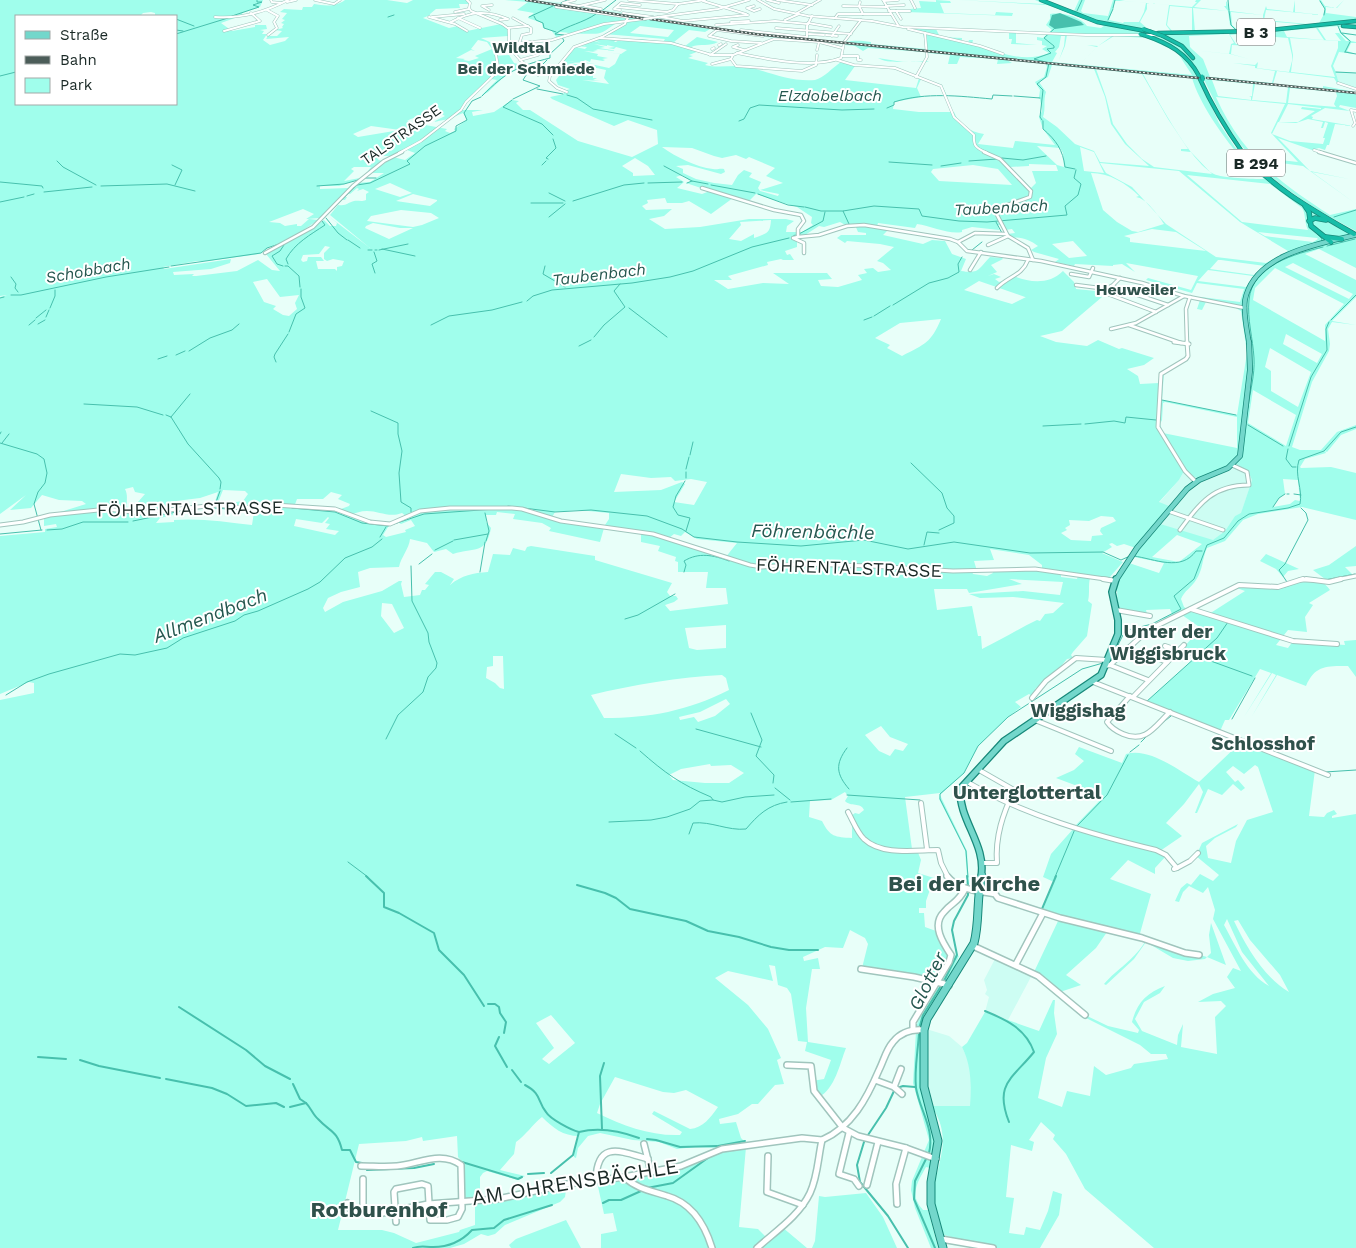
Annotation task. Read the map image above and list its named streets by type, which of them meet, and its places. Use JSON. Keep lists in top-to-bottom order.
{
  "streets": {
    "highway": ["B 3", "B 294"],
    "street": ["TALSTRASSE", "FÖHRENTALSTRASSE", "AM OHRENSBÄCHLE"]
  },
  "districts": [
    "Wildtal",
    "Bei der Schmiede",
    "Heuweiler",
    "Unter der Wiggisbruck",
    "Wiggishag",
    "Schlosshof",
    "Unterglottertal",
    "Bei der Kirche",
    "Rotburenhof"
  ],
  "water": [
    "Elzdobelbach",
    "Taubenbach",
    "Schobbach",
    "Föhrenbächle",
    "Allmendbach",
    "Glotter"
  ],
  "legend": ["Straße", "Bahn", "Park"]
}
